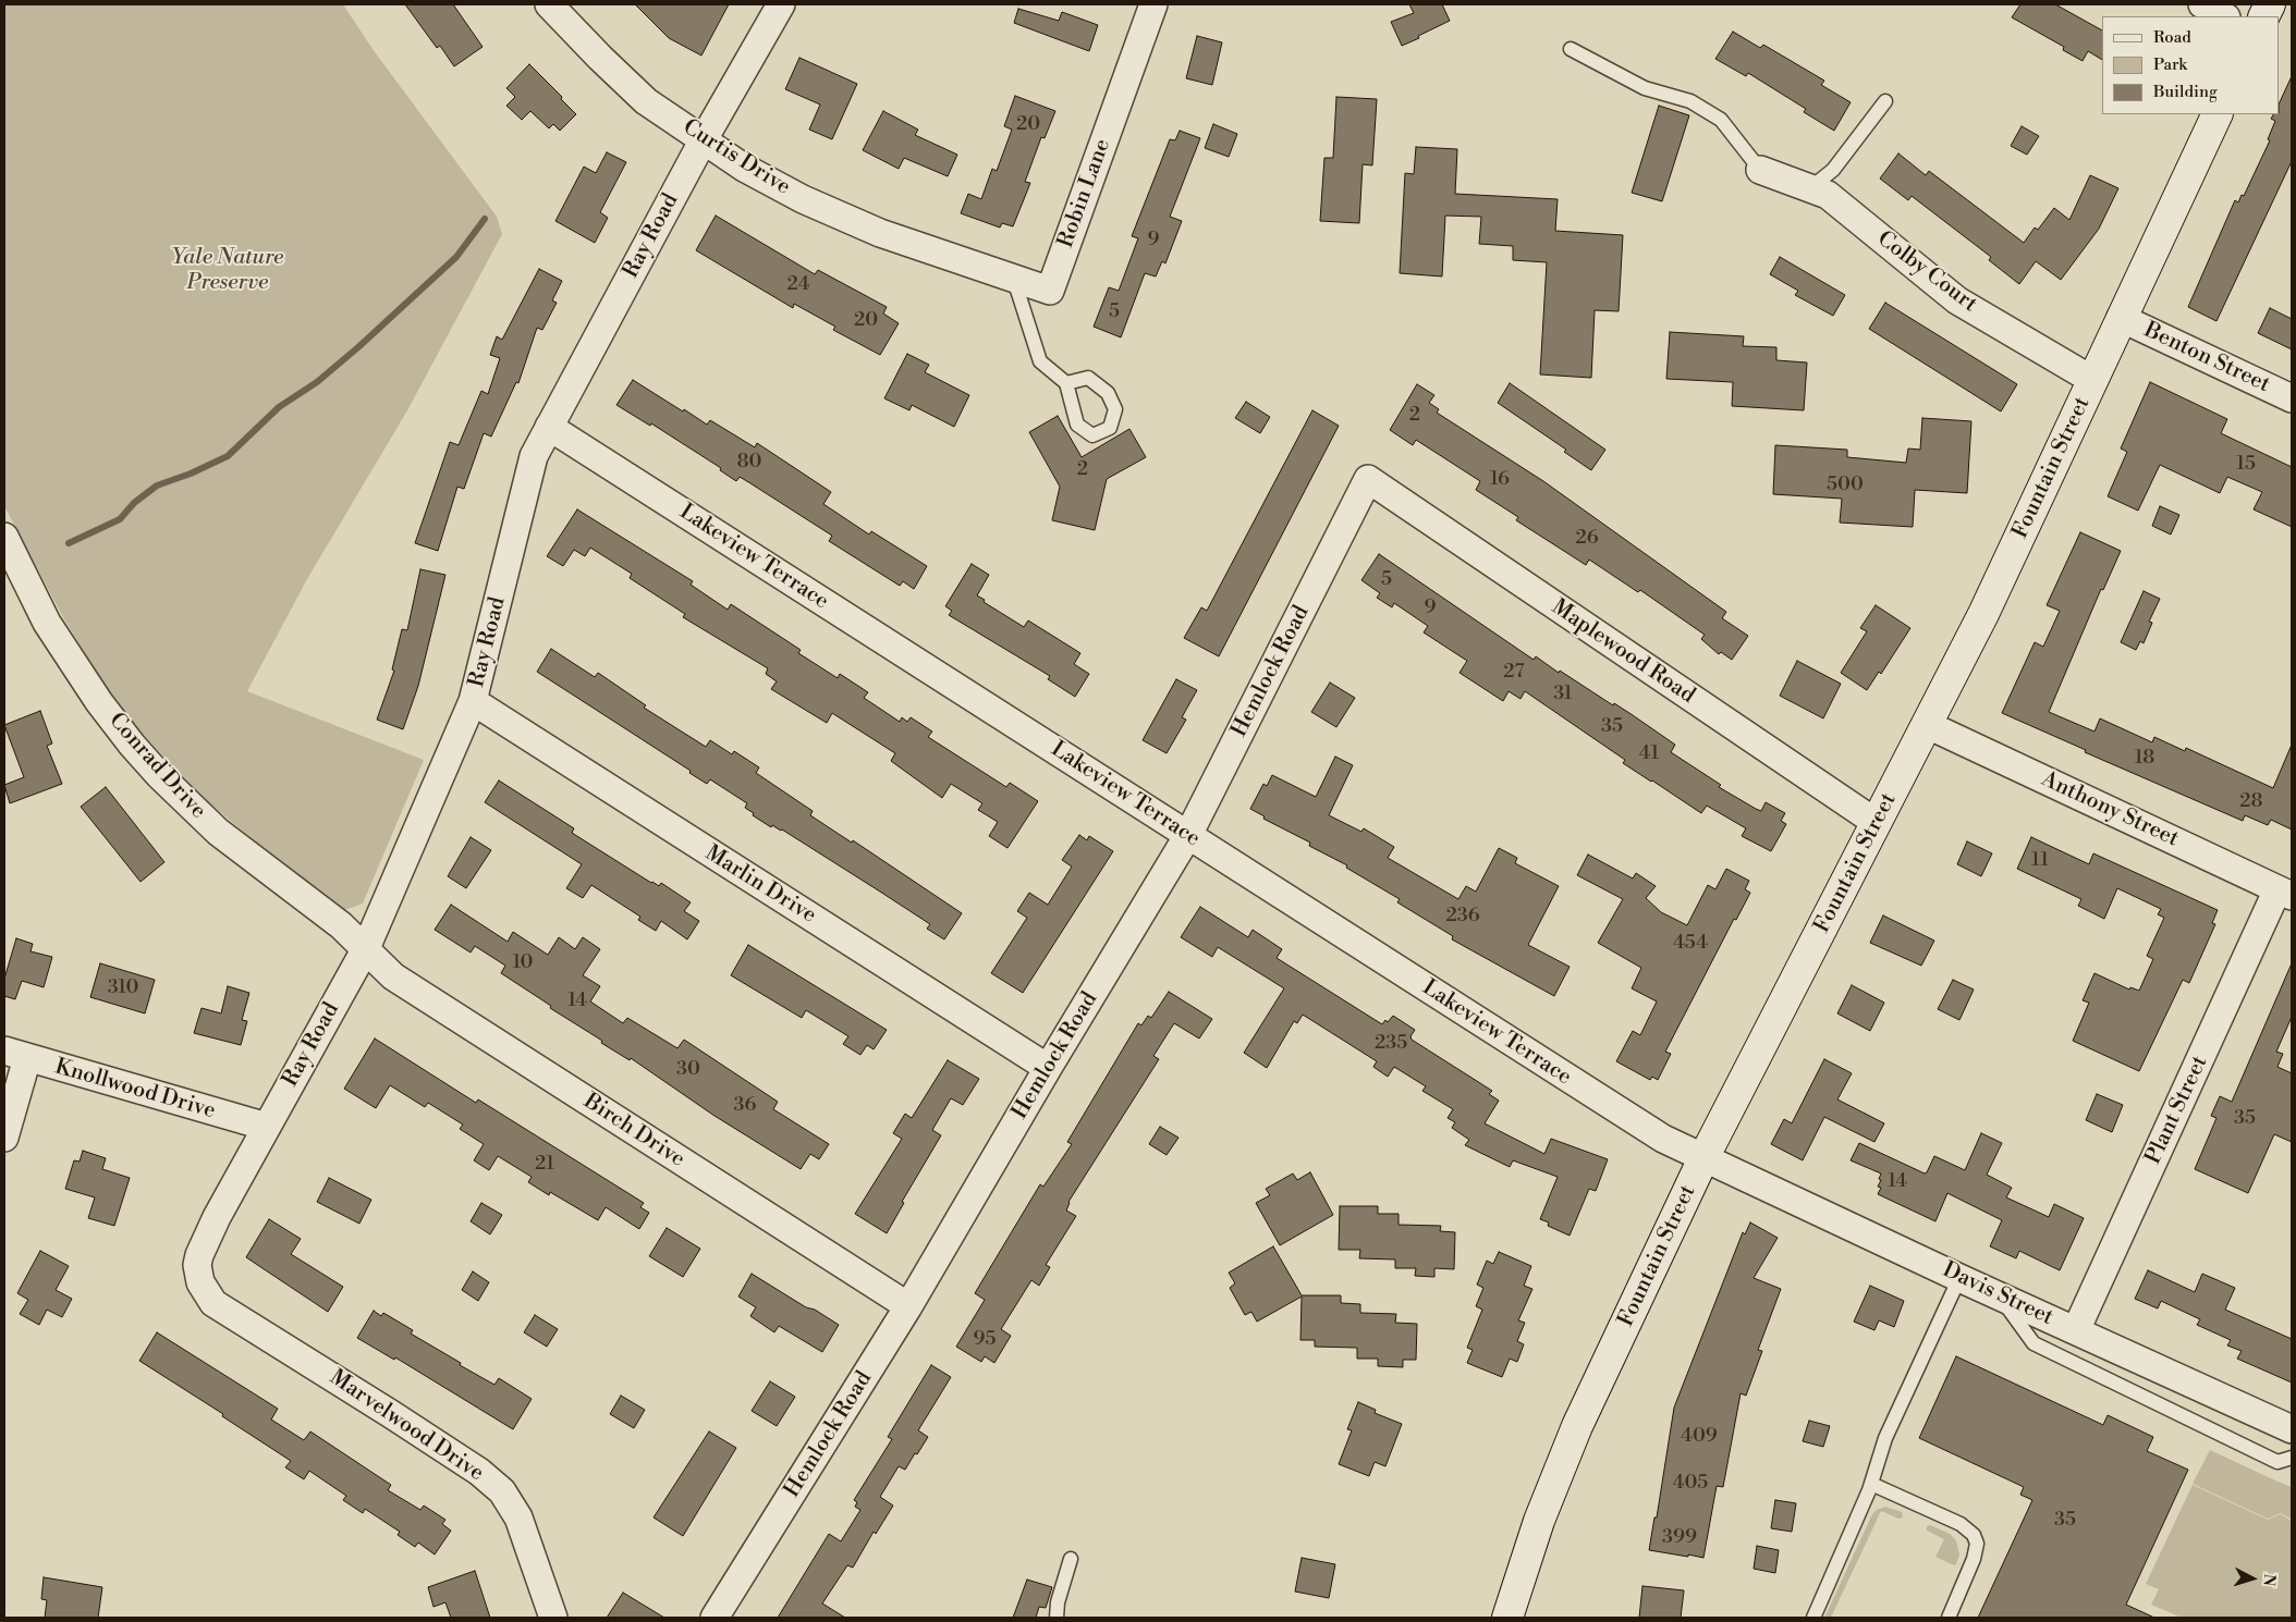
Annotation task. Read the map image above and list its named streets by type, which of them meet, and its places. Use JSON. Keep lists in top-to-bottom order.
{
  "streets": {
    "main road": ["Fountain Street"],
    "street": [
      "Curtis Drive",
      "Robin Lane",
      "Ray Road",
      "Colby Court",
      "Benton Street",
      "Lakeview Terrace",
      "Maplewood Road",
      "Hemlock Road",
      "Conrad Drive",
      "Anthony Street",
      "Marlin Drive",
      "Knollwood Drive",
      "Plant Street",
      "Birch Drive",
      "Davis Street",
      "Marvelwood Drive"
    ]
  },
  "crossings": [
    ["Curtis Drive", "Robin Lane"],
    ["Curtis Drive", "Ray Road"],
    ["Ray Road", "Lakeview Terrace"],
    ["Ray Road", "Conrad Drive"],
    ["Ray Road", "Marlin Drive"],
    ["Ray Road", "Knollwood Drive"],
    ["Ray Road", "Birch Drive"],
    ["Ray Road", "Marvelwood Drive"],
    ["Colby Court", "Fountain Street"],
    ["Benton Street", "Fountain Street"],
    ["Fountain Street", "Lakeview Terrace"],
    ["Fountain Street", "Maplewood Road"],
    ["Fountain Street", "Anthony Street"],
    ["Fountain Street", "Davis Street"],
    ["Lakeview Terrace", "Hemlock Road"],
    ["Lakeview Terrace", "Davis Street"],
    ["Maplewood Road", "Hemlock Road"],
    ["Hemlock Road", "Marlin Drive"],
    ["Hemlock Road", "Birch Drive"],
    ["Conrad Drive", "Birch Drive"],
    ["Anthony Street", "Plant Street"],
    ["Plant Street", "Davis Street"]
  ],
  "parks": ["Yale Nature Preserve"],
  "house_numbers": [
    "20",
    "9",
    "24",
    "5",
    "20",
    "2",
    "80",
    "15",
    "2",
    "16",
    "500",
    "26",
    "5",
    "9",
    "27",
    "31",
    "35",
    "41",
    "18",
    "28",
    "11",
    "236",
    "454",
    "10",
    "310",
    "14",
    "235",
    "30",
    "36",
    "35",
    "21",
    "14",
    "95",
    "409",
    "405",
    "35",
    "399"
  ],
  "legend": ["Road", "Park", "Building"],
  "north": "right"
}
